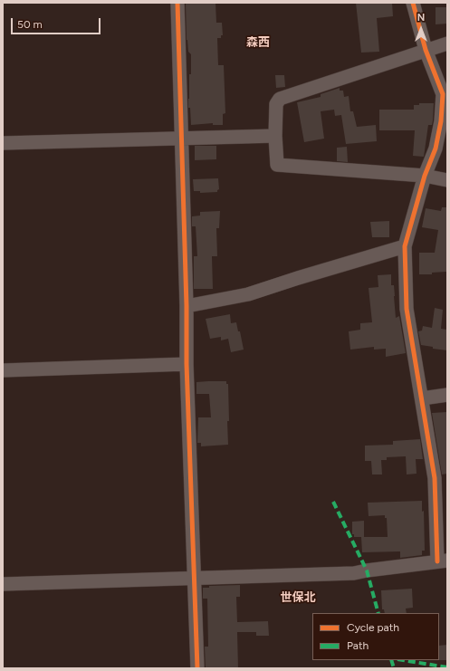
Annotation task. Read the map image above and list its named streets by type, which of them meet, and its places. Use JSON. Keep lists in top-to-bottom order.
{
  "districts": ["森西", "世保北"],
  "legend": ["Cycle path", "Path"],
  "scale_bar": "50 m",
  "north": "top"
}
